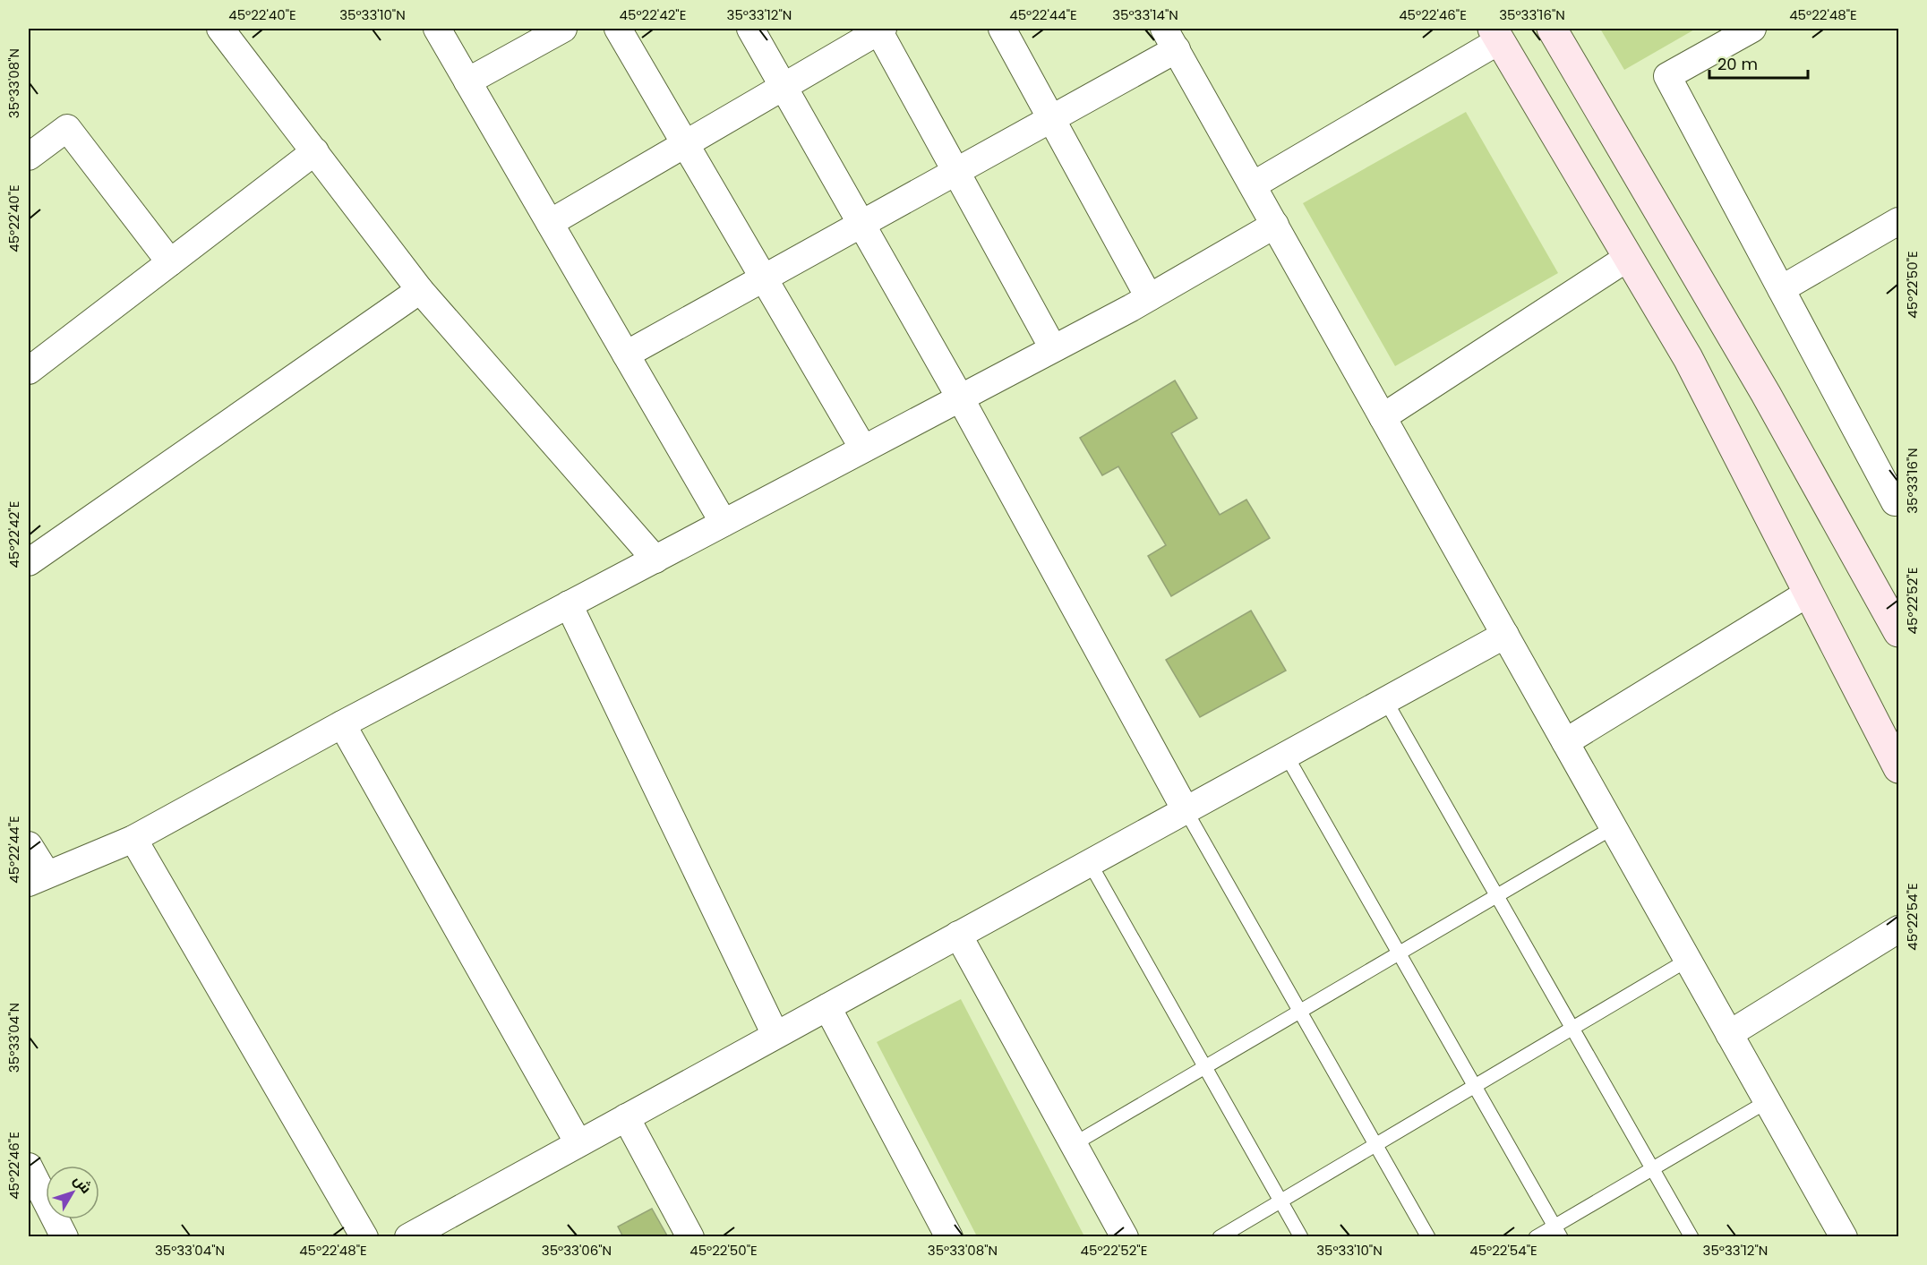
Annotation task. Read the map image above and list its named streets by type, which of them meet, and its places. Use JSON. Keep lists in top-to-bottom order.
{
  "scale_bar": "20 m",
  "north": "top right",
  "coordinates": [
    "45°22'40\"E",
    "35°33'10\"N",
    "45°22'42\"E",
    "35°33'12\"N",
    "45°22'44\"E",
    "35°33'14\"N",
    "45°22'46\"E",
    "35°33'16\"N",
    "45°22'48\"E",
    "35°33'08\"N",
    "45°22'50\"E",
    "45°22'52\"E",
    "45°22'54\"E",
    "35°33'04\"N",
    "35°33'06\"N"
  ]
}
